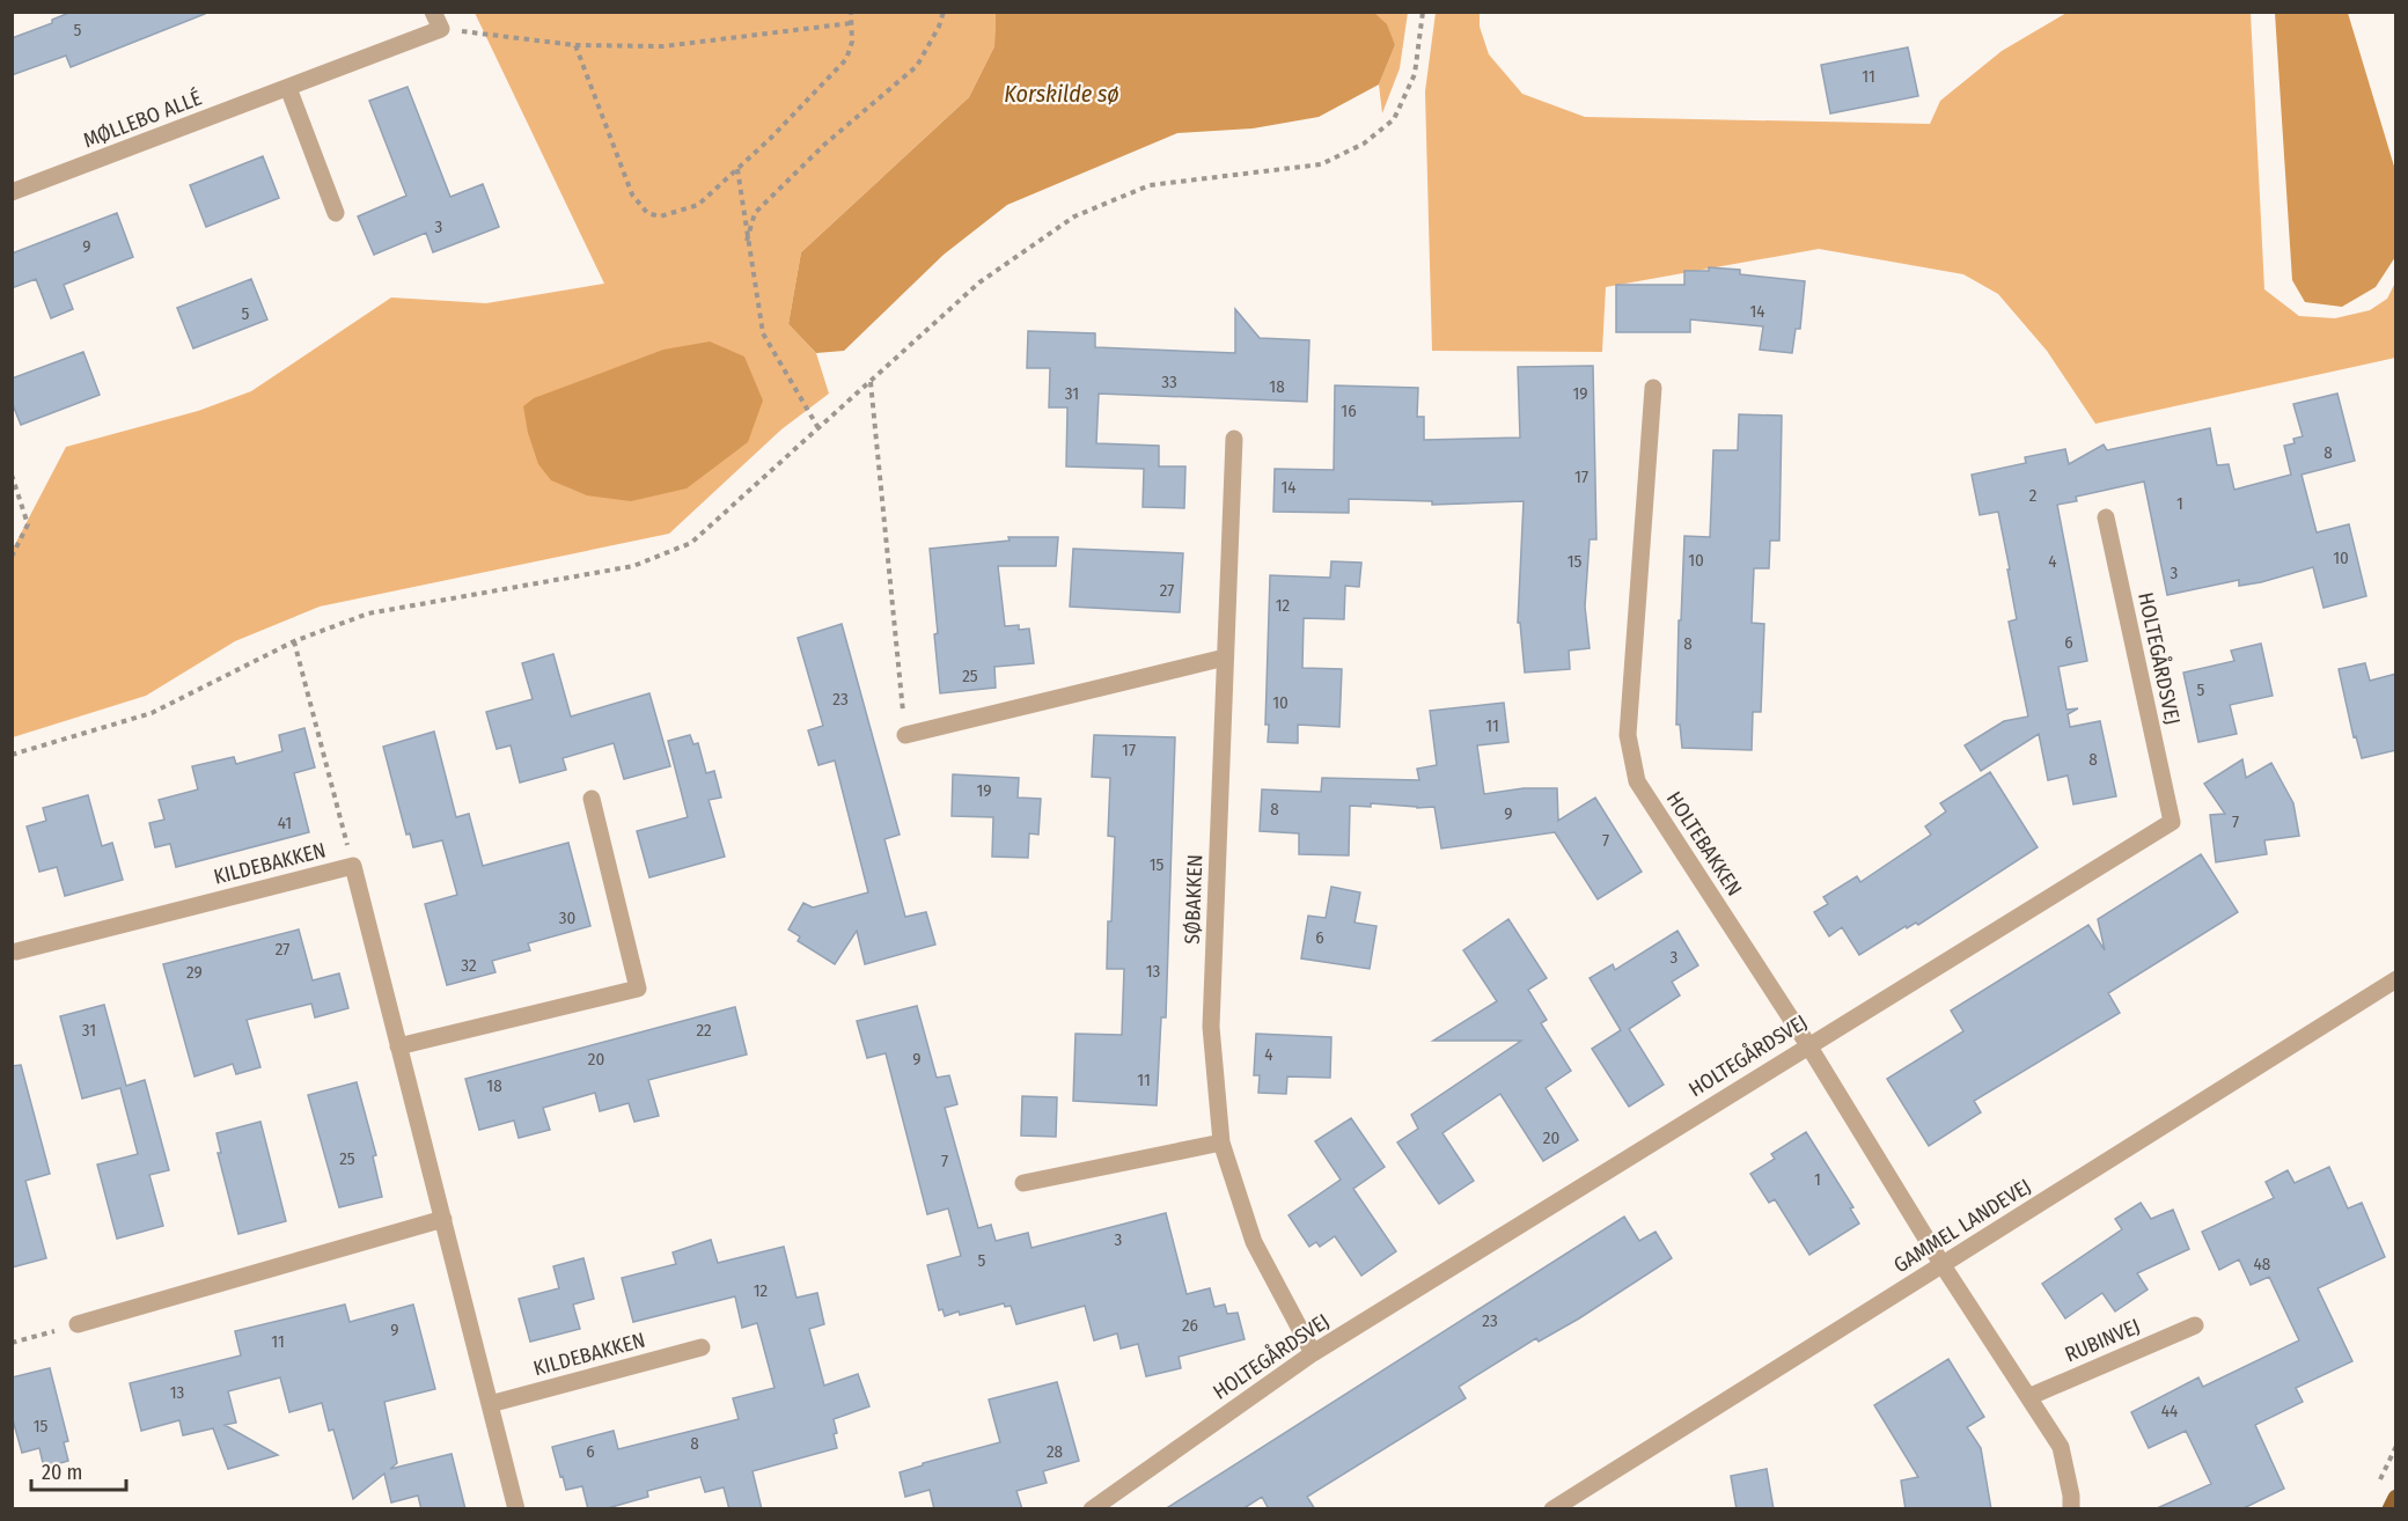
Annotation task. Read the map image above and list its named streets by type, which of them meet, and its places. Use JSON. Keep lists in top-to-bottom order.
{
  "streets": {
    "street": [
      "MØLLEBO ALLÉ",
      "HOLTEGÅRDSVEJ",
      "HOLTEBAKKEN",
      "KILDEBAKKEN",
      "SØBAKKEN",
      "GAMMEL LANDEVEJ",
      "RUBINVEJ"
    ]
  },
  "crossings": [
    ["HOLTEGÅRDSVEJ", "HOLTEBAKKEN"],
    ["HOLTEGÅRDSVEJ", "SØBAKKEN"],
    ["HOLTEBAKKEN", "GAMMEL LANDEVEJ"]
  ],
  "water": ["Korskilde sø"],
  "house_numbers": [
    "5",
    "11",
    "3",
    "9",
    "14",
    "5",
    "33",
    "18",
    "31",
    "19",
    "16",
    "8",
    "17",
    "14",
    "2",
    "1",
    "10",
    "10",
    "15",
    "4",
    "3",
    "27",
    "12",
    "6",
    "8",
    "25",
    "5",
    "23",
    "10",
    "11",
    "17",
    "8",
    "19",
    "8",
    "9",
    "7",
    "41",
    "7",
    "15",
    "30",
    "6",
    "27",
    "3",
    "32",
    "13",
    "29",
    "31",
    "22",
    "4",
    "20",
    "9",
    "11",
    "18",
    "20",
    "25",
    "7",
    "1",
    "3",
    "5",
    "48",
    "12",
    "23",
    "26",
    "9",
    "11",
    "13",
    "44",
    "15",
    "8",
    "6",
    "28"
  ],
  "scale_bar": "20 m"
}
